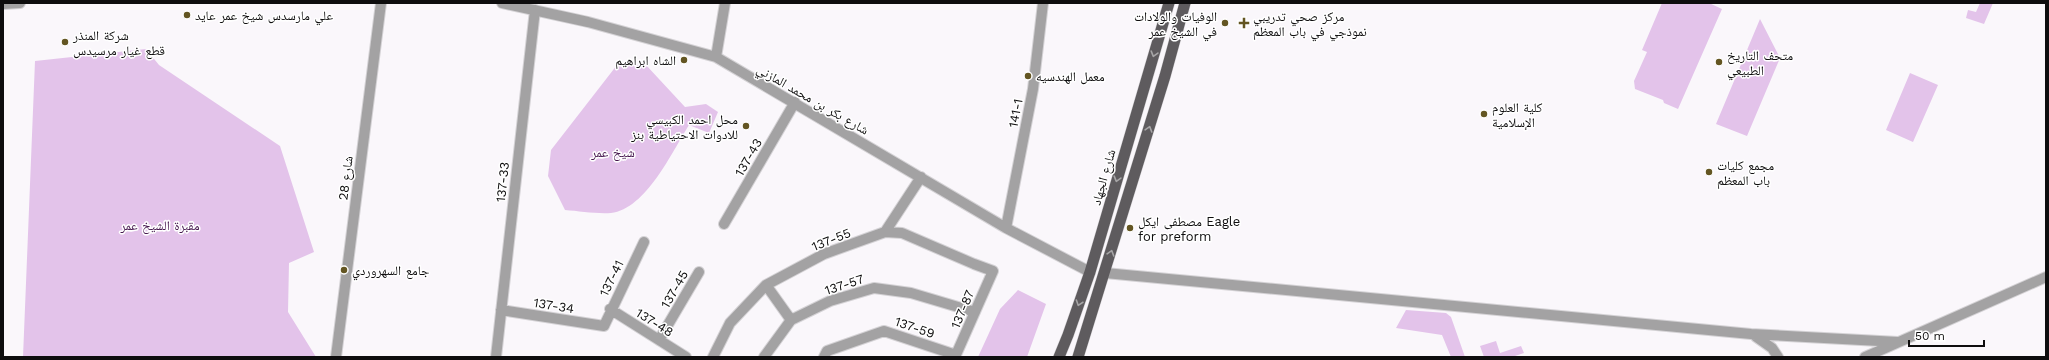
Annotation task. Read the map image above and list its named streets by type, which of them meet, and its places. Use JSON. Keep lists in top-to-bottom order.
{
  "streets": {
    "main road": ["شارع الجهاد"],
    "street": [
      "شارع بكر بن محمد المازني",
      "141-1",
      "137-43",
      "شارع 28",
      "137-33",
      "137-55",
      "137-41",
      "137-57",
      "137-45",
      "137-34",
      "137-87",
      "137-48",
      "137-59"
    ]
  },
  "crossings": [
    ["شارع بكر بن محمد المازني", "141-1"],
    ["شارع بكر بن محمد المازني", "137-43"],
    ["شارع بكر بن محمد المازني", "شارع الجهاد"],
    ["شارع بكر بن محمد المازني", "137-33"],
    ["137-33", "137-34"],
    ["137-55", "137-87"],
    ["137-41", "137-34"],
    ["137-41", "137-48"],
    ["137-57", "137-87"],
    ["137-45", "137-48"],
    ["137-87", "137-59"]
  ],
  "parks": ["شيخ عمر", "مقبرة الشيخ عمر"],
  "places": {
    "other": [
      "علي مارسدس شيخ عمر عايد",
      "الوفيات والولادات في الشيخ عمر",
      "شركة المنذر قطع غيار مرسيدس",
      "الشاه ابراهيم",
      "متحف التاريخ الطبيعي",
      "معمل الهندسيه",
      "كلية العلوم الإسلامية",
      "محل احمد الكبيسي للادوات الاحتياطية بنز",
      "مجمع كليات باب المعظم",
      "مصطفى ايكل Eagle for preform",
      "جامع السهروردي"
    ],
    "health": ["مركز صحي تدريبي نموذجي في باب المعظم"]
  },
  "scale_bar": "50 m"
}
